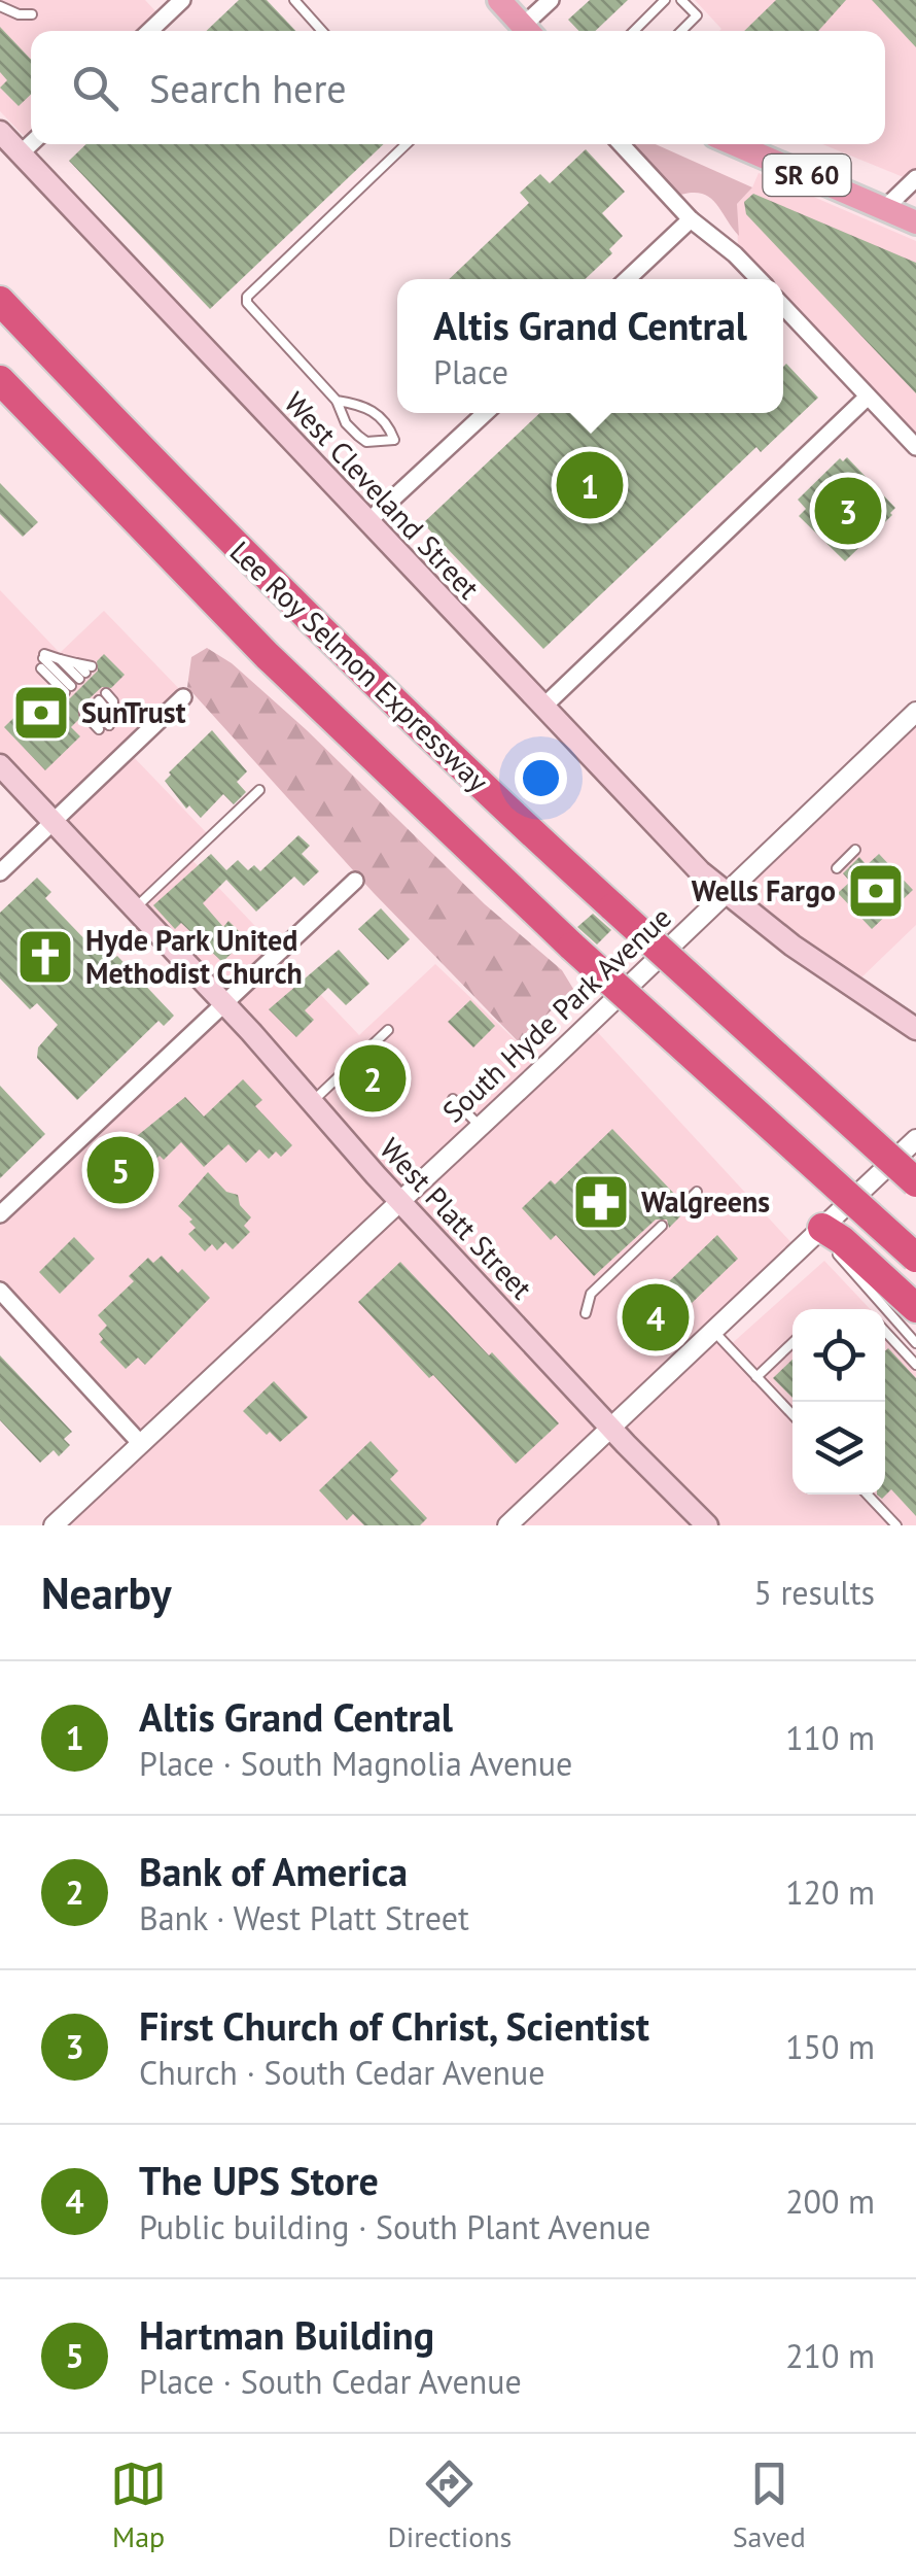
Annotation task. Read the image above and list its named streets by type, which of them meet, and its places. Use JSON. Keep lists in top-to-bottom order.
{
  "streets": {
    "highway": ["Lee Roy Selmon Expressway"],
    "main road": ["SR 60", "West Cleveland Street", "West Platt Street"],
    "street": ["South Hyde Park Avenue"]
  },
  "crossings": [
    ["West Cleveland Street", "South Hyde Park Avenue"],
    ["South Hyde Park Avenue", "West Platt Street"]
  ],
  "places": {
    "bank": ["SunTrust", "Wells Fargo"],
    "church": ["Hyde Park United Methodist Church"],
    "pharmacy": ["Walgreens"]
  },
  "page": {
    "search": "Search here",
    "popup": ["Altis Grand Central", "Place"],
    "pins": [
      "1",
      "3",
      "2",
      "5",
      "4"
    ],
    "heading": ["Nearby", "5 results"],
    "list": [
      {
        "mark": "1",
        "name": "Altis Grand Central",
        "note": "Place · South Magnolia Avenue",
        "value": "110 m"
      },
      {
        "mark": "2",
        "name": "Bank of America",
        "note": "Bank · West Platt Street",
        "value": "120 m"
      },
      {
        "mark": "3",
        "name": "First Church of Christ, Scientist",
        "note": "Church · South Cedar Avenue",
        "value": "150 m"
      },
      {
        "mark": "4",
        "name": "The UPS Store",
        "note": "Public building · South Plant Avenue",
        "value": "200 m"
      },
      {
        "mark": "5",
        "name": "Hartman Building",
        "note": "Place · South Cedar Avenue",
        "value": "210 m"
      }
    ],
    "nav": ["Map", "Directions", "Saved"]
  }
}
